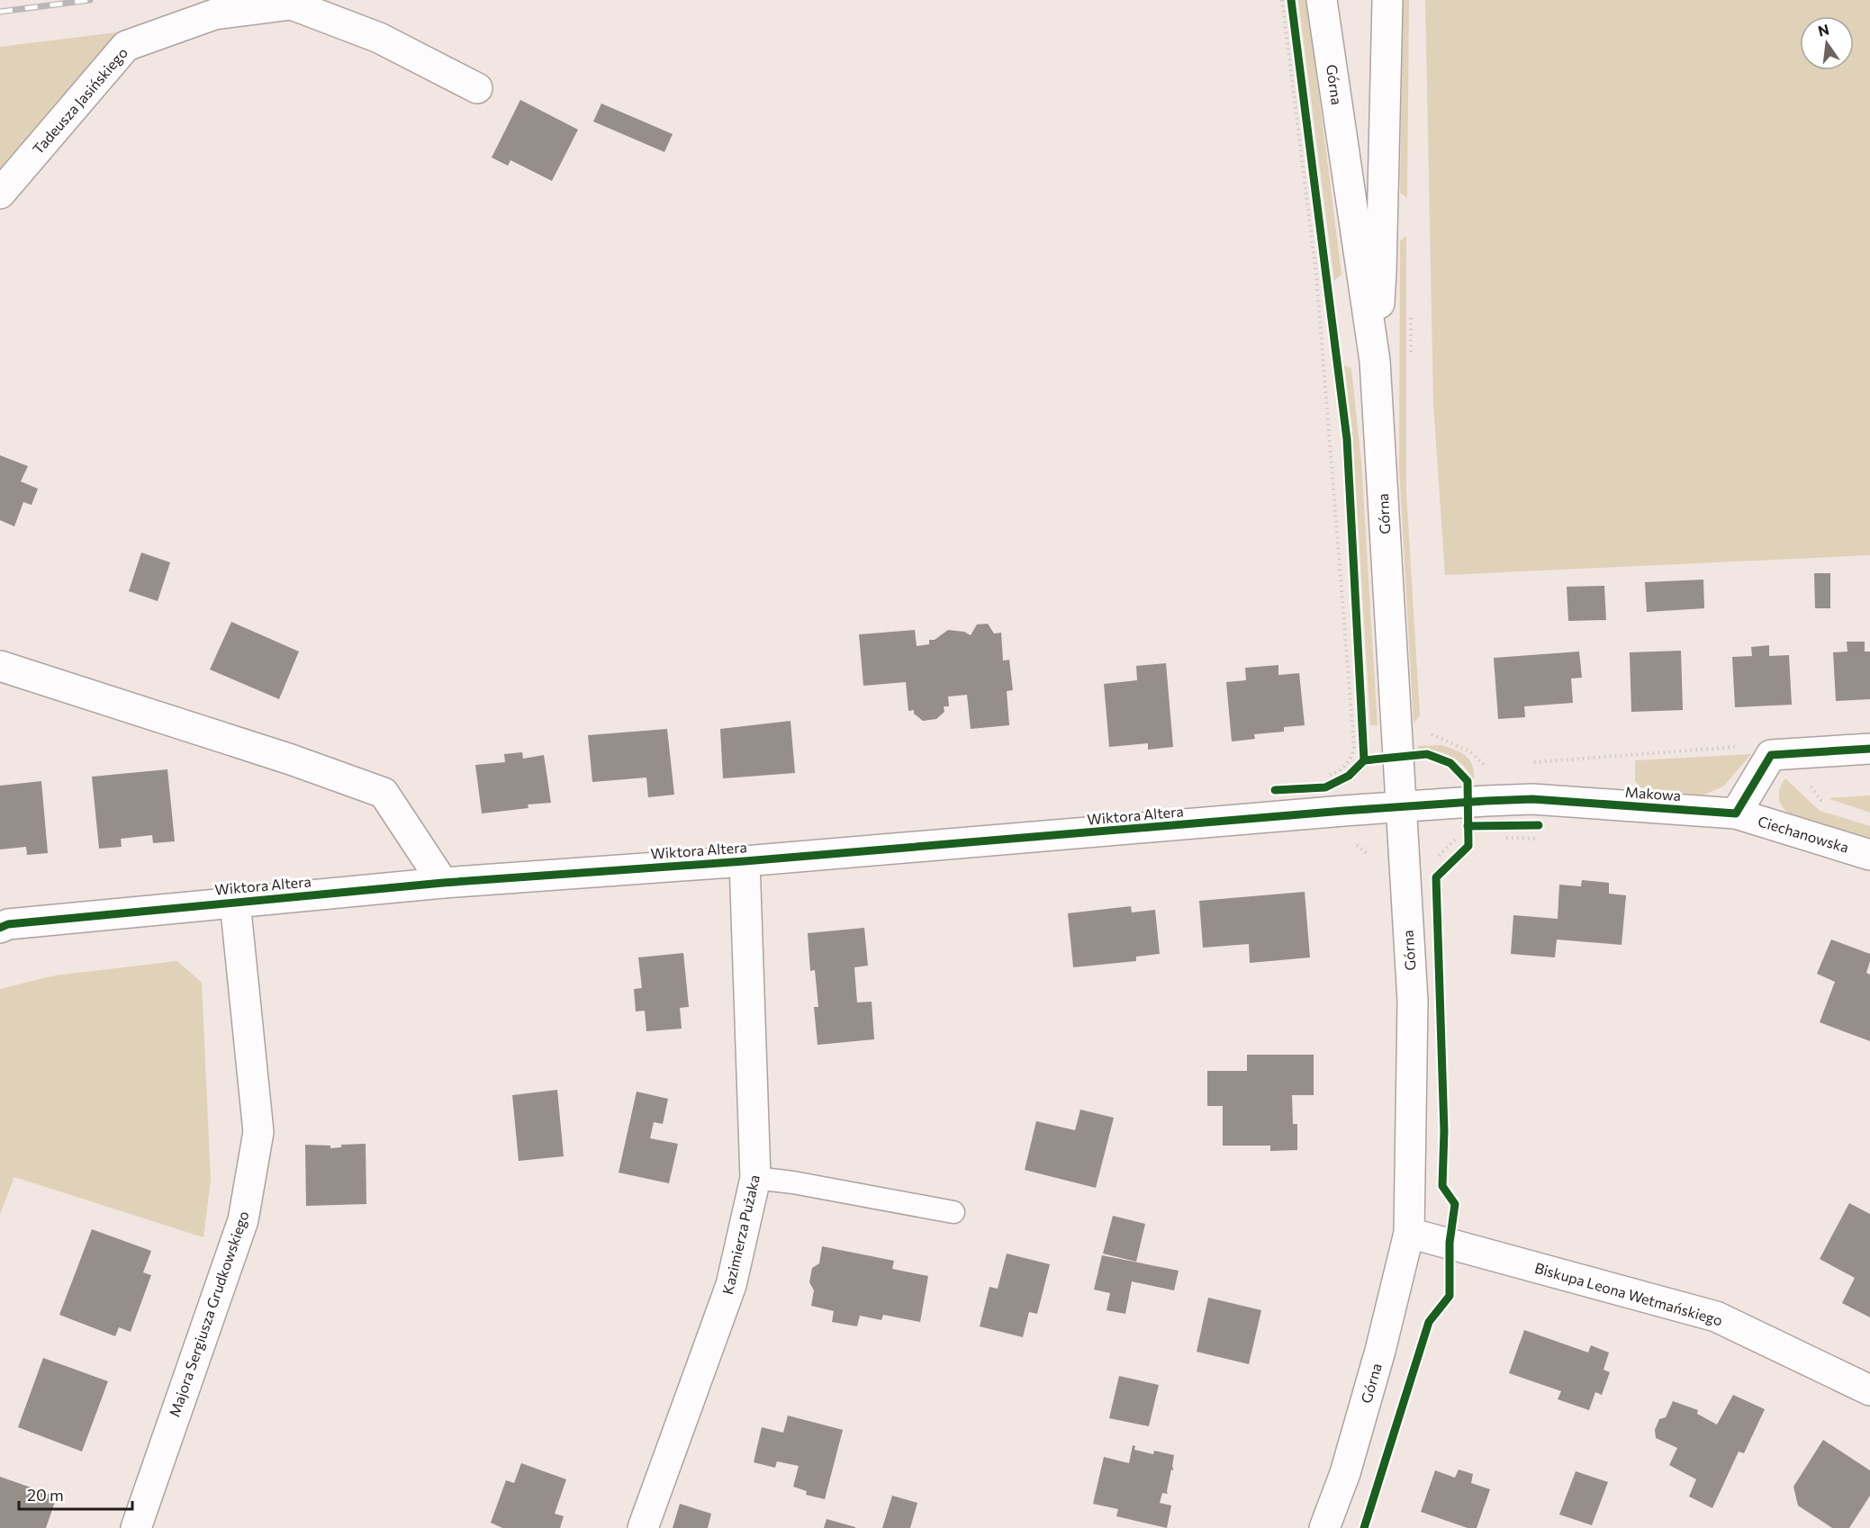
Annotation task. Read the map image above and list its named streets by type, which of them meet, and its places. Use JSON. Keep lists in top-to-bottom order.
{
  "streets": {
    "street": [
      "Górna",
      "Tadeusza Jasińskiego",
      "Makowa",
      "Wiktora Altera",
      "Ciechanowska",
      "Kazimierza Pużaka",
      "Biskupa Leona Wetmańskiego",
      "Majora Sergiusza Grudkowskiego"
    ]
  },
  "crossings": [
    ["Górna", "Makowa"],
    ["Górna", "Wiktora Altera"],
    ["Górna", "Biskupa Leona Wetmańskiego"],
    ["Makowa", "Wiktora Altera"],
    ["Makowa", "Ciechanowska"],
    ["Wiktora Altera", "Kazimierza Pużaka"],
    ["Wiktora Altera", "Majora Sergiusza Grudkowskiego"]
  ],
  "scale_bar": "20 m",
  "north": "top"
}
